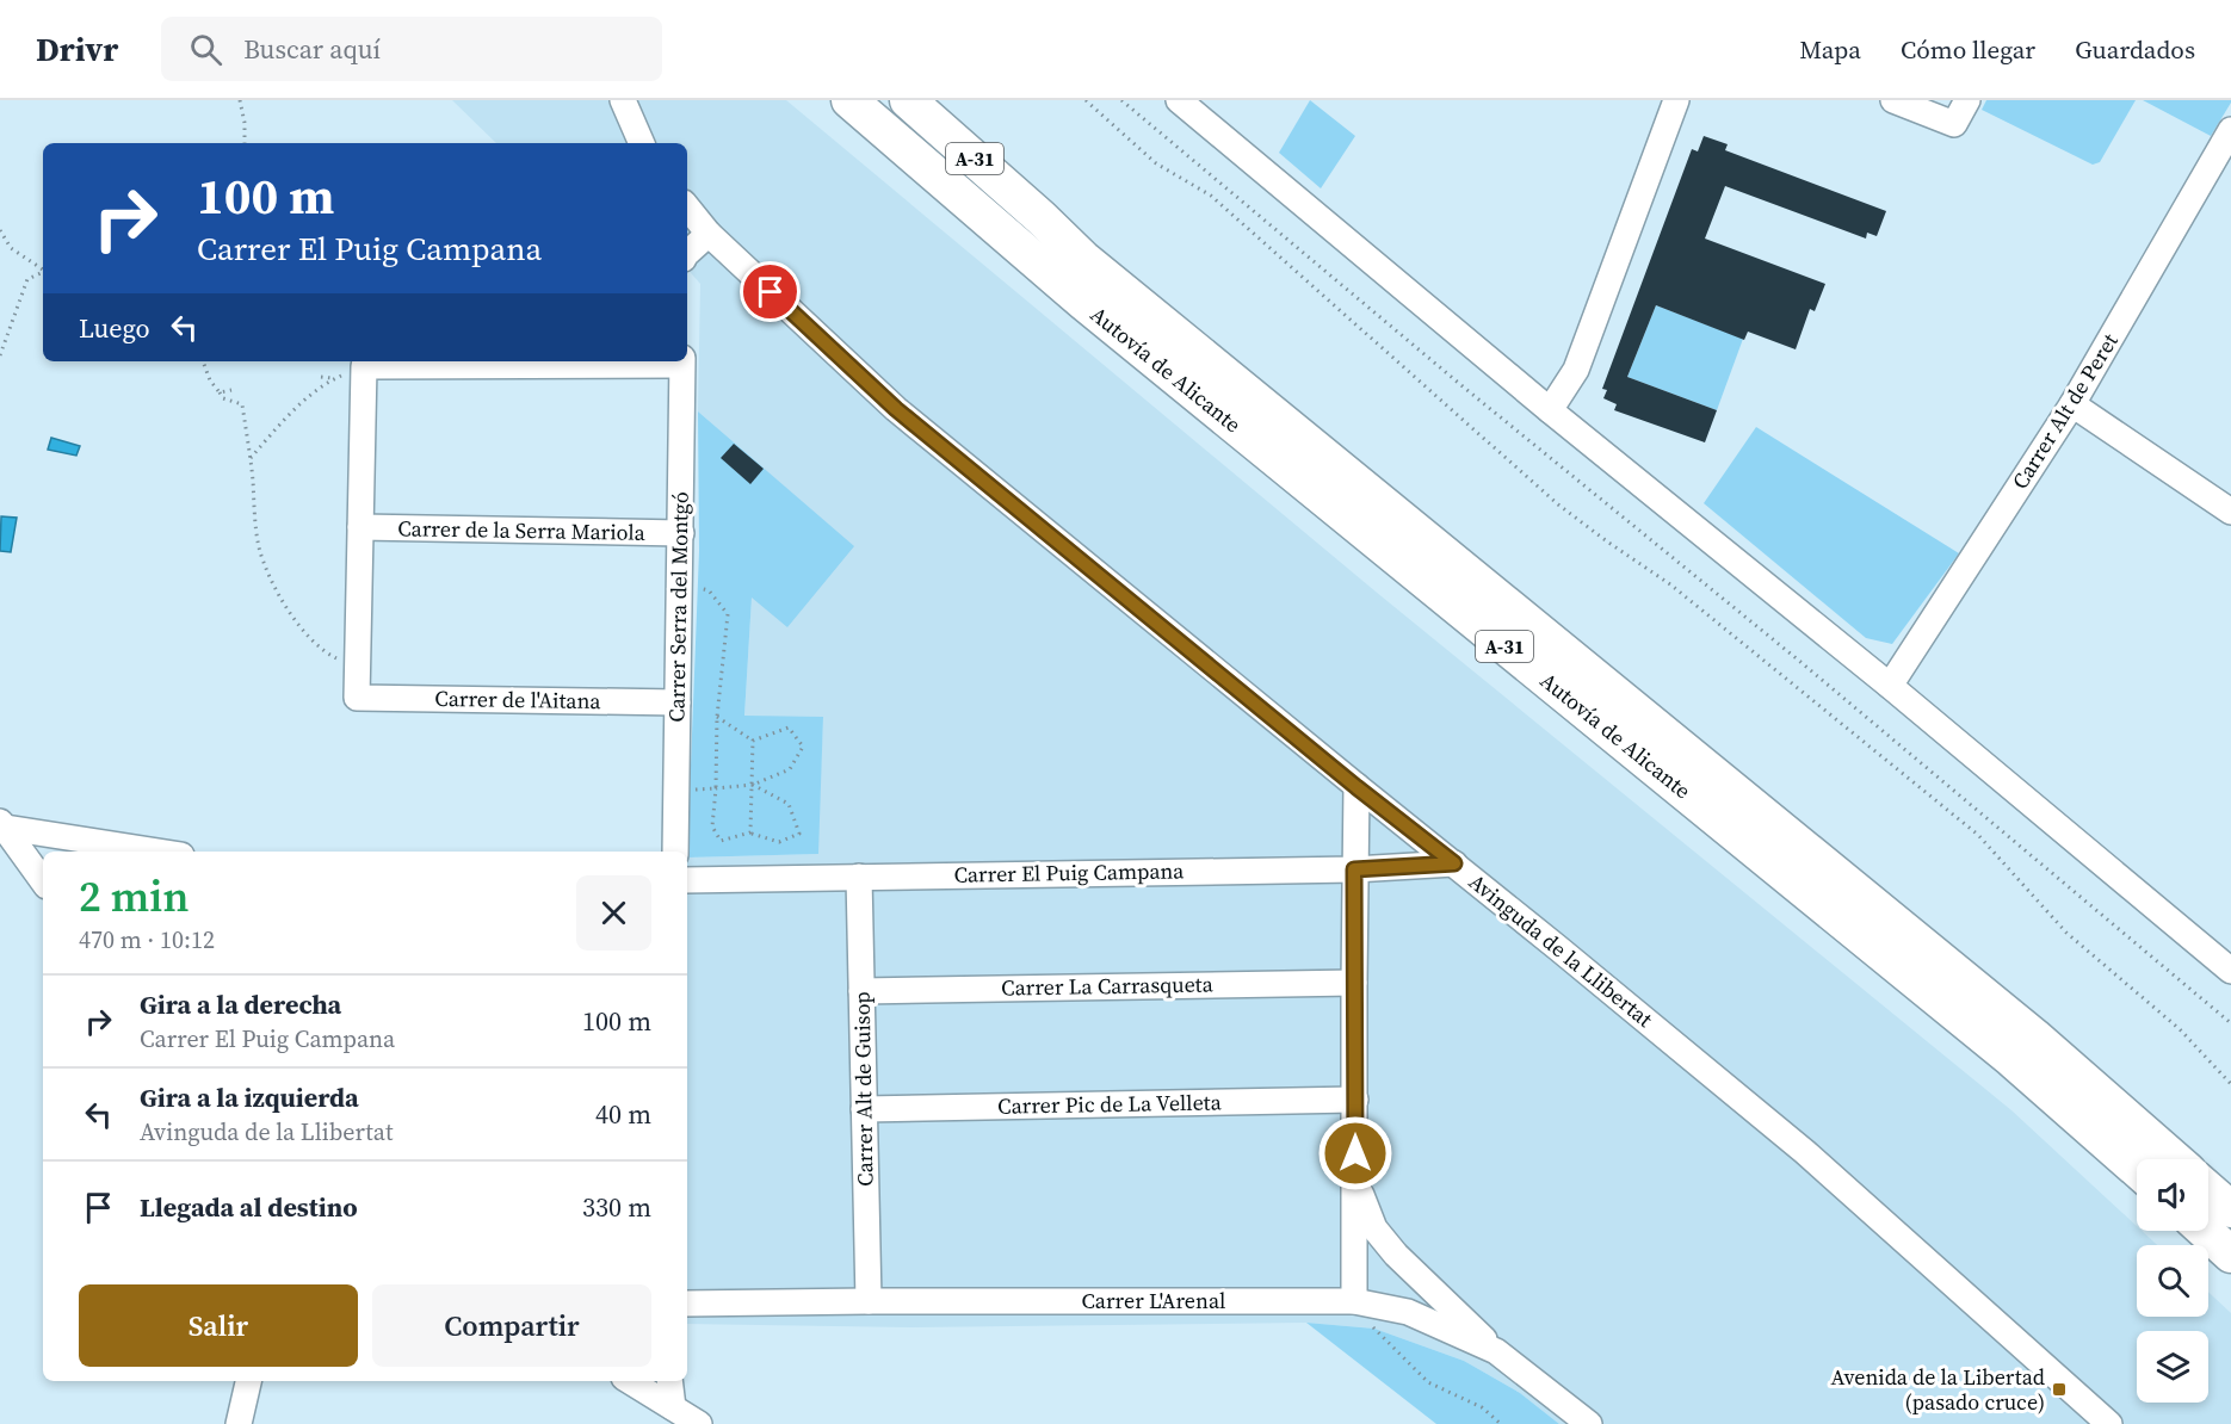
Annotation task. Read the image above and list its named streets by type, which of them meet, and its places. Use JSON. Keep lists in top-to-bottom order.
{
  "streets": {
    "highway": ["A-31", "Autovía de Alicante"],
    "street": [
      "Carrer Alt de Peret",
      "Carrer de la Serra Mariola",
      "Carrer Serra del Montgó",
      "Carrer de l'Aitana",
      "Carrer El Puig Campana",
      "Avinguda de la Llibertat",
      "Carrer La Carrasqueta",
      "Carrer Alt de Guisop",
      "Carrer Pic de La Velleta",
      "Carrer L'Arenal"
    ]
  },
  "crossings": [
    ["Carrer de la Serra Mariola", "Carrer Serra del Montgó"],
    ["Carrer Serra del Montgó", "Carrer de l'Aitana"],
    ["Carrer El Puig Campana", "Avinguda de la Llibertat"],
    ["Carrer El Puig Campana", "Carrer Alt de Guisop"],
    ["Carrer La Carrasqueta", "Carrer Alt de Guisop"],
    ["Carrer Alt de Guisop", "Carrer Pic de La Velleta"],
    ["Carrer Alt de Guisop", "Carrer L'Arenal"]
  ],
  "places": {
    "transit": ["Avenida de la Libertad (pasado cruce)"]
  },
  "page": {
    "header": "Drivr",
    "search": "Buscar aquí",
    "nav": ["Mapa", "Cómo llegar", "Guardados"],
    "turn": ["100 m", "Carrer El Puig Campana"],
    "then": "Luego",
    "heading": ["2 min", "470 m · 10:12"],
    "list": [
      {
        "name": "Gira a la derecha",
        "note": "Carrer El Puig Campana",
        "value": "100 m"
      },
      {
        "name": "Gira a la izquierda",
        "note": "Avinguda de la Llibertat",
        "value": "40 m"
      },
      {
        "name": "Llegada al destino",
        "value": "330 m"
      }
    ],
    "buttons": ["Salir", "Compartir"]
  }
}
